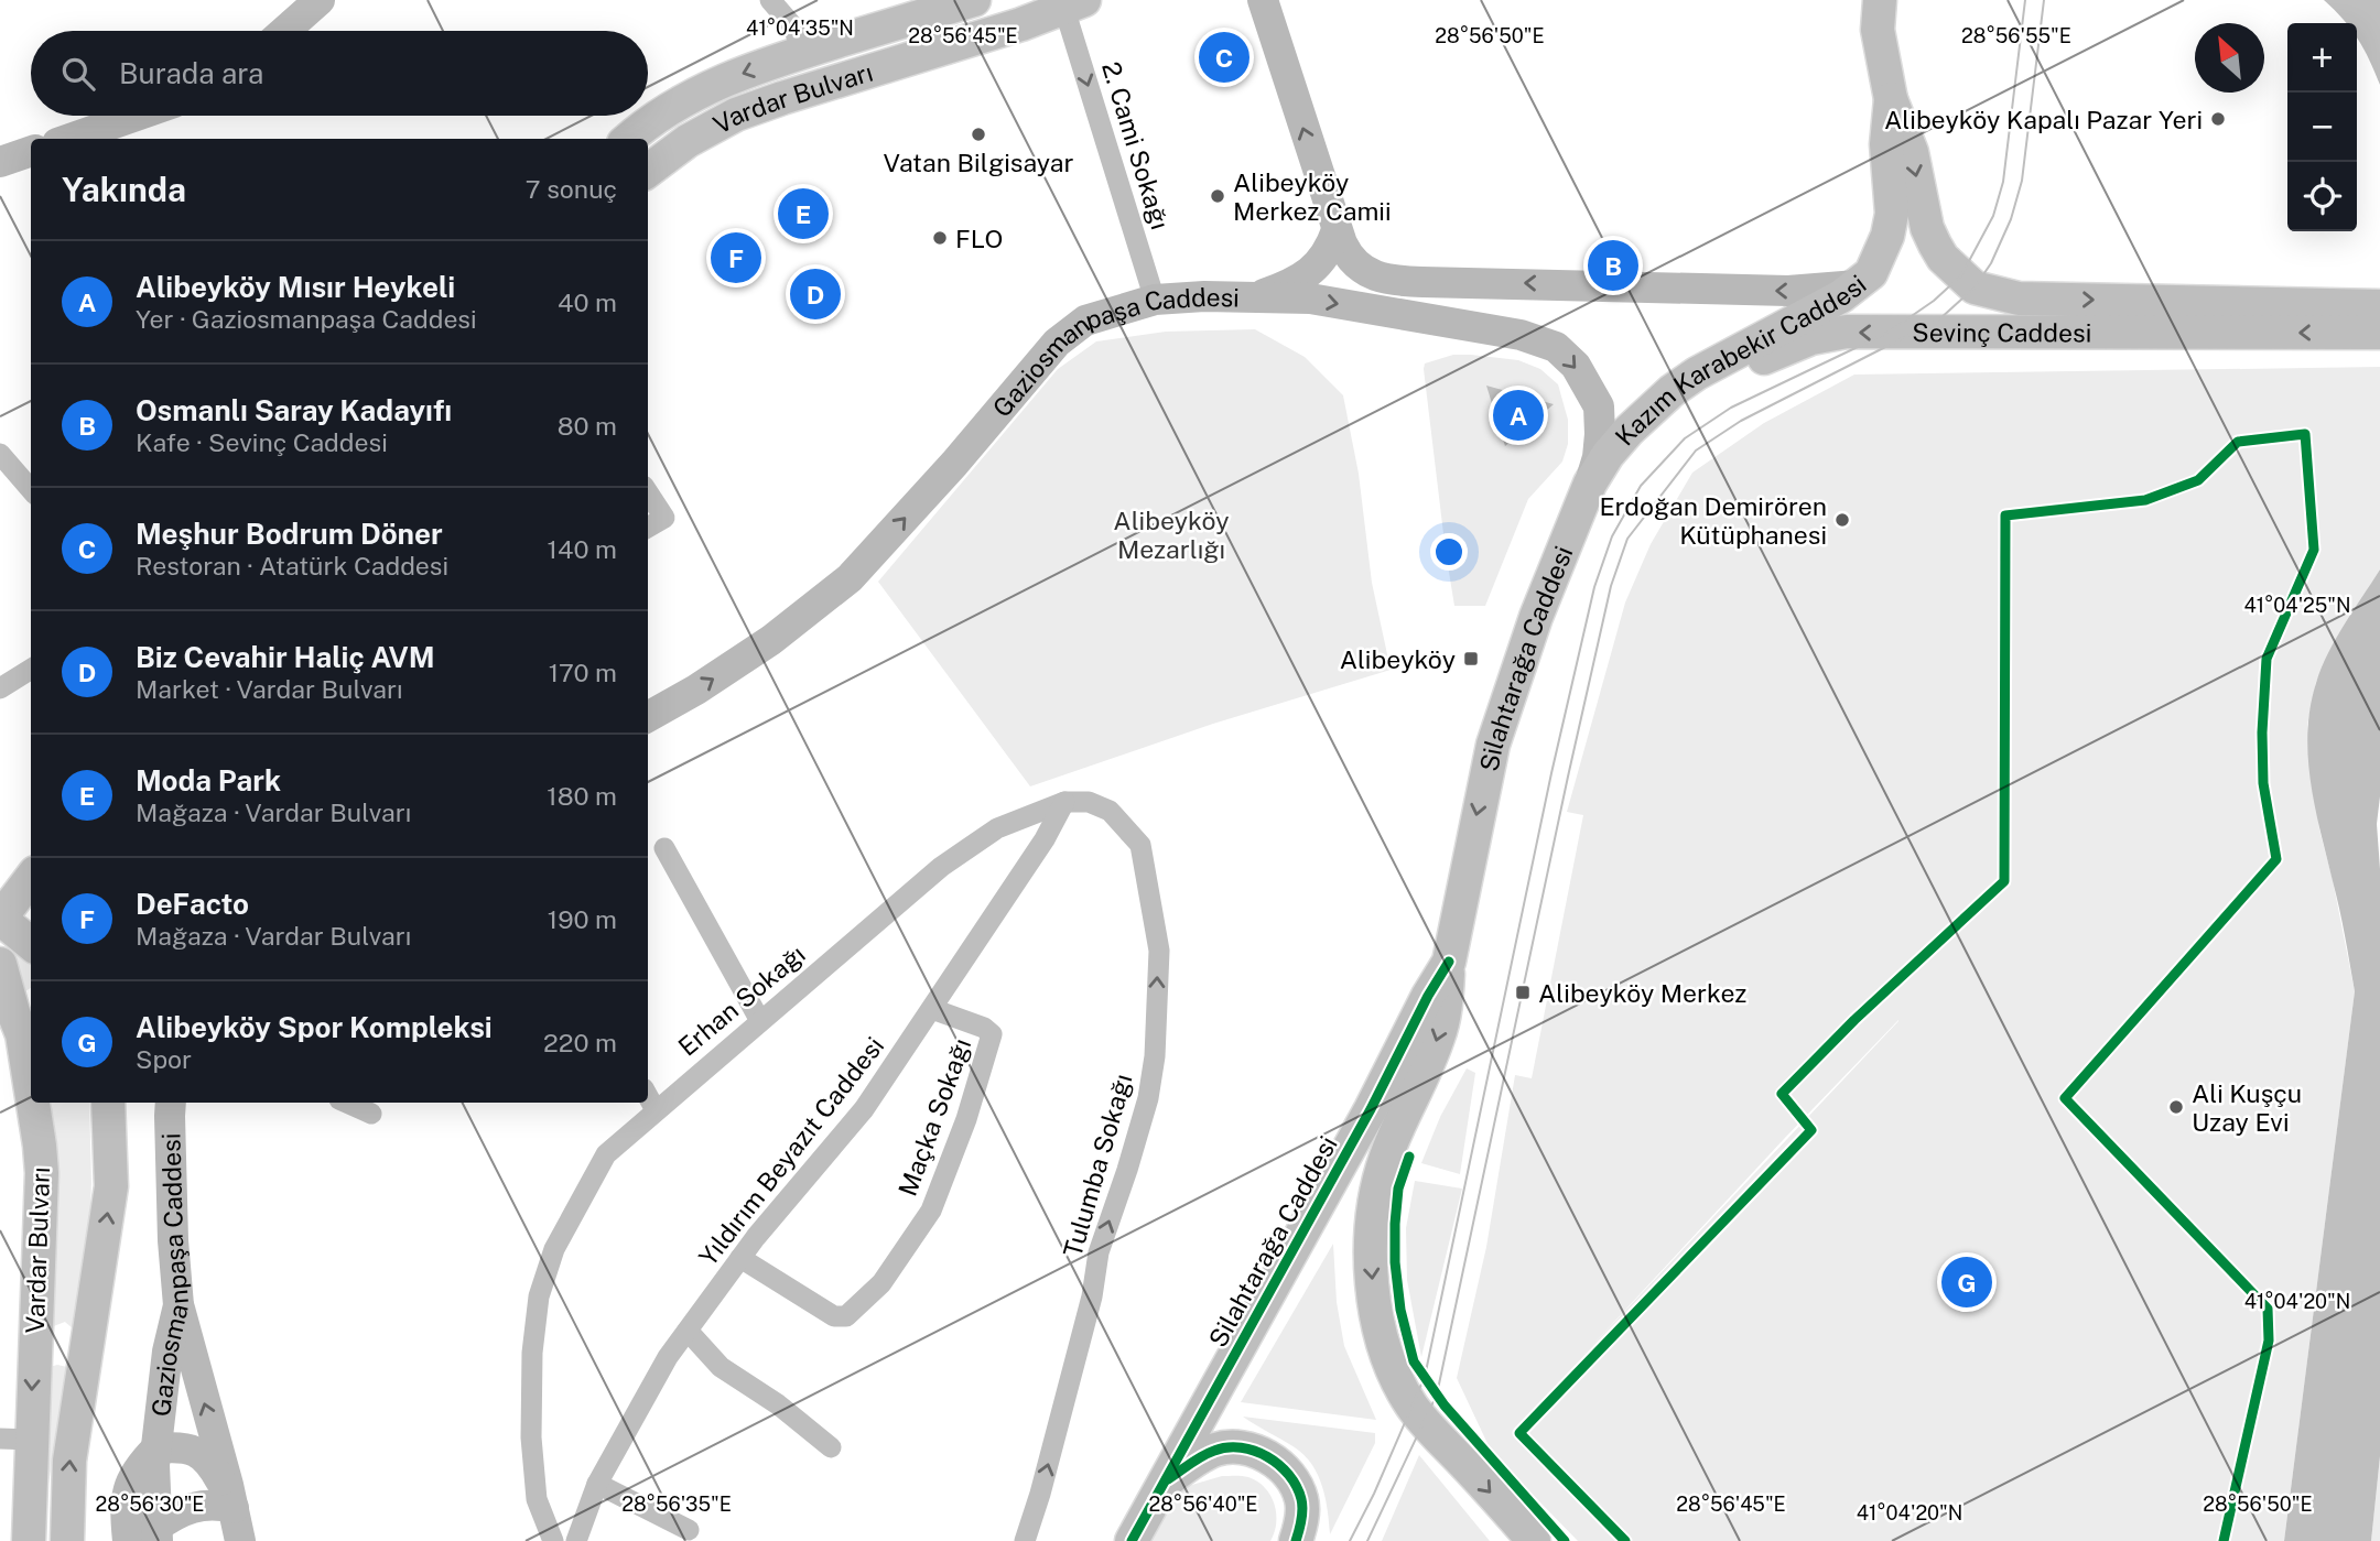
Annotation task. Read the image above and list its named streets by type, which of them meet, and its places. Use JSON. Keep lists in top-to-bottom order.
{
  "streets": {
    "main road": [
      "Vardar Bulvarı",
      "Sevinç Caddesi",
      "Gaziosmanpaşa Caddesi",
      "Kazım Karabekir Caddesi",
      "Silahtarağa Caddesi"
    ],
    "street": [
      "2. Cami Sokağı",
      "Erhan Sokağı",
      "Maçka Sokağı",
      "Yıldırım Beyazıt Caddesi",
      "Tulumba Sokağı"
    ]
  },
  "crossings": [
    ["Vardar Bulvarı", "2. Cami Sokağı"],
    ["2. Cami Sokağı", "Gaziosmanpaşa Caddesi"],
    ["Sevinç Caddesi", "Kazım Karabekir Caddesi"],
    ["Gaziosmanpaşa Caddesi", "Kazım Karabekir Caddesi"],
    ["Gaziosmanpaşa Caddesi", "Silahtarağa Caddesi"],
    ["Kazım Karabekir Caddesi", "Silahtarağa Caddesi"],
    ["Erhan Sokağı", "Yıldırım Beyazıt Caddesi"],
    ["Erhan Sokağı", "Tulumba Sokağı"],
    ["Maçka Sokağı", "Yıldırım Beyazıt Caddesi"],
    ["Yıldırım Beyazıt Caddesi", "Tulumba Sokağı"]
  ],
  "one_way": ["2. Cami Sokağı", "Silahtarağa Caddesi", "Tulumba Sokağı"],
  "parks": ["Alibeyköy Mezarlığı"],
  "places": {
    "other": [
      "Alibeyköy Kapalı Pazar Yeri",
      "Vatan Bilgisayar",
      "Alibeyköy Merkez Camii",
      "FLO",
      "Erdoğan Demirören Kütüphanesi",
      "Ali Kuşçu Uzay Evi"
    ],
    "transit": ["Alibeyköy", "Alibeyköy Merkez"]
  },
  "north": "top left",
  "page": {
    "map_buttons": ["+", "−"],
    "pins": [
      "C",
      "E",
      "F",
      "B",
      "D",
      "A",
      "G"
    ],
    "search": "Burada ara",
    "heading": ["Yakında", "7 sonuç"],
    "list": [
      {
        "mark": "A",
        "name": "Alibeyköy Mısır Heykeli",
        "note": "Yer · Gaziosmanpaşa Caddesi",
        "value": "40 m"
      },
      {
        "mark": "B",
        "name": "Osmanlı Saray Kadayıfı",
        "note": "Kafe · Sevinç Caddesi",
        "value": "80 m"
      },
      {
        "mark": "C",
        "name": "Meşhur Bodrum Döner",
        "note": "Restoran · Atatürk Caddesi",
        "value": "140 m"
      },
      {
        "mark": "D",
        "name": "Biz Cevahir Haliç AVM",
        "note": "Market · Vardar Bulvarı",
        "value": "170 m"
      },
      {
        "mark": "E",
        "name": "Moda Park",
        "note": "Mağaza · Vardar Bulvarı",
        "value": "180 m"
      },
      {
        "mark": "F",
        "name": "DeFacto",
        "note": "Mağaza · Vardar Bulvarı",
        "value": "190 m"
      },
      {
        "mark": "G",
        "name": "Alibeyköy Spor Kompleksi",
        "note": "Spor",
        "value": "220 m"
      }
    ]
  },
  "coordinates": [
    "41°04'35\"N",
    "28°56'45\"E",
    "28°56'50\"E",
    "28°56'55\"E",
    "41°04'25\"N",
    "41°04'20\"N",
    "28°56'30\"E",
    "28°56'35\"E",
    "28°56'40\"E"
  ]
}
